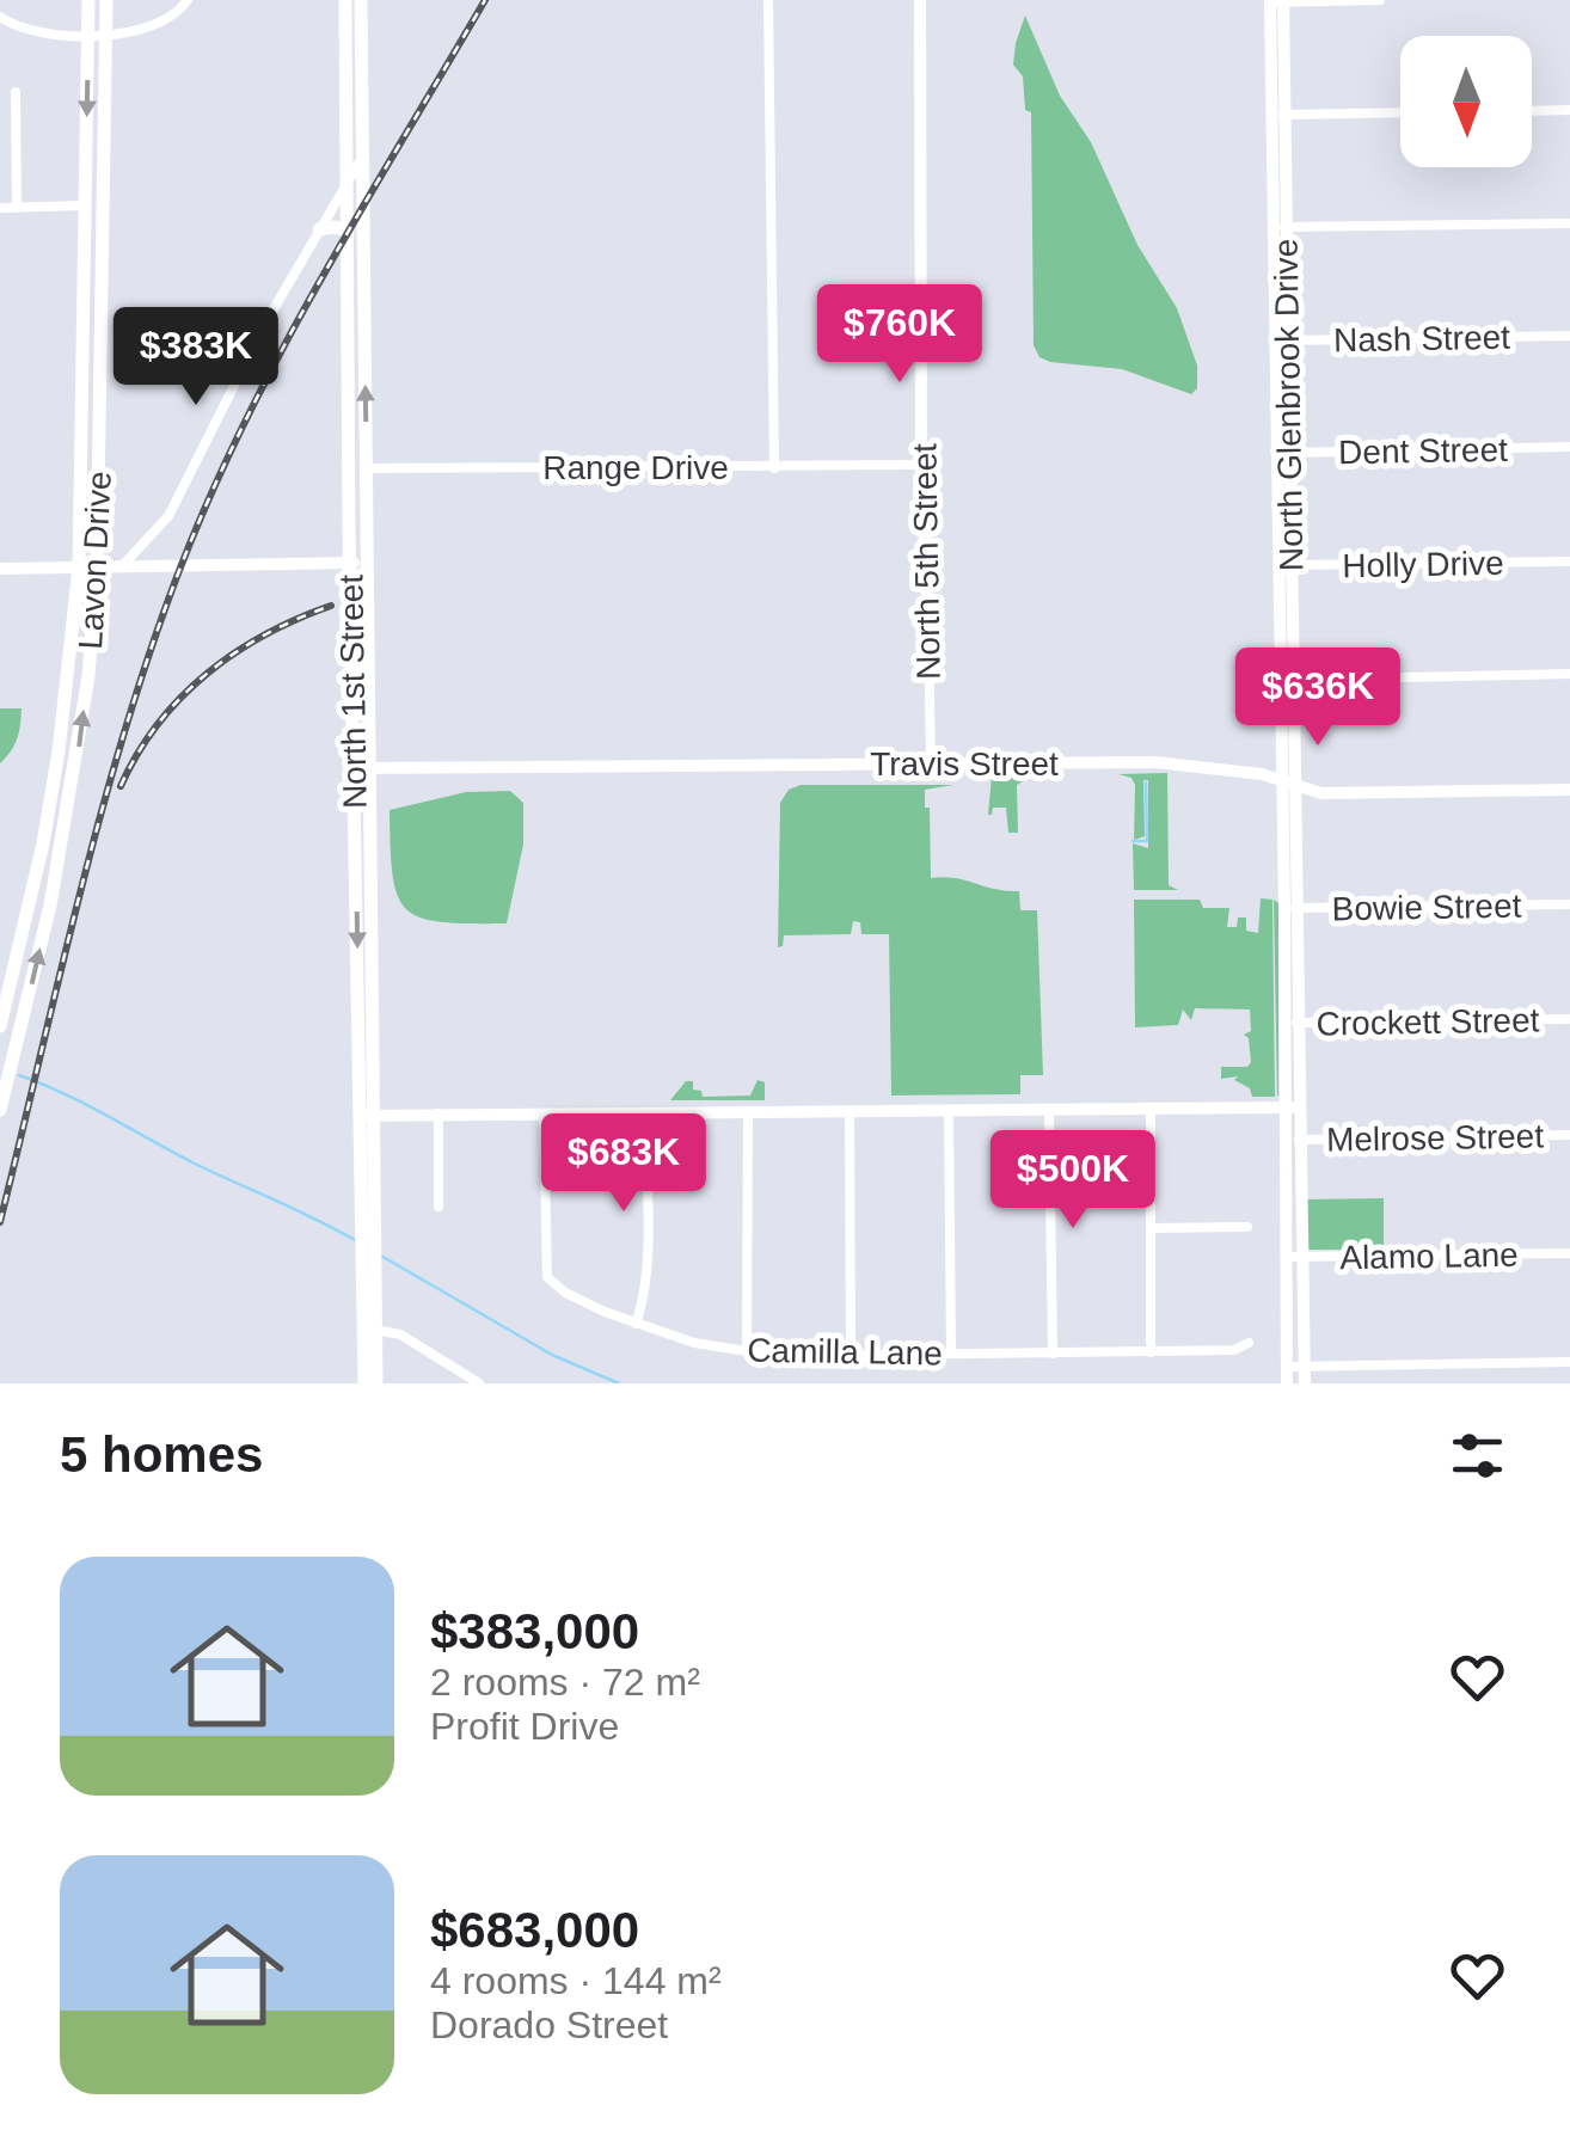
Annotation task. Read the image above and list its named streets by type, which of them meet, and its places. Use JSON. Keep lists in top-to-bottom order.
{
  "streets": {
    "main road": ["Lavon Drive", "North 1st Street"],
    "street": [
      "Nash Street",
      "North Glenbrook Drive",
      "Dent Street",
      "Range Drive",
      "North 5th Street",
      "Holly Drive",
      "Travis Street",
      "Bowie Street",
      "Crockett Street",
      "Melrose Street",
      "Alamo Lane",
      "Camilla Lane"
    ]
  },
  "crossings": [
    ["Nash Street", "North Glenbrook Drive"],
    ["North Glenbrook Drive", "Dent Street"],
    ["North Glenbrook Drive", "Holly Drive"],
    ["North Glenbrook Drive", "Travis Street"],
    ["North Glenbrook Drive", "Bowie Street"],
    ["North Glenbrook Drive", "Crockett Street"],
    ["North Glenbrook Drive", "Melrose Street"],
    ["North Glenbrook Drive", "Alamo Lane"],
    ["Range Drive", "North 5th Street"],
    ["Range Drive", "North 1st Street"],
    ["North 5th Street", "Travis Street"],
    ["North 1st Street", "Travis Street"]
  ],
  "north": "bottom",
  "page": {
    "price": [
      "$760K",
      "$383K",
      "$636K",
      "$683K",
      "$500K"
    ],
    "heading": "5 homes",
    "list": [
      {
        "name": "$383,000",
        "note": "2 rooms · 72 m² · Profit Drive"
      },
      {
        "name": "$683,000",
        "note": "4 rooms · 144 m² · Dorado Street"
      }
    ]
  }
}
